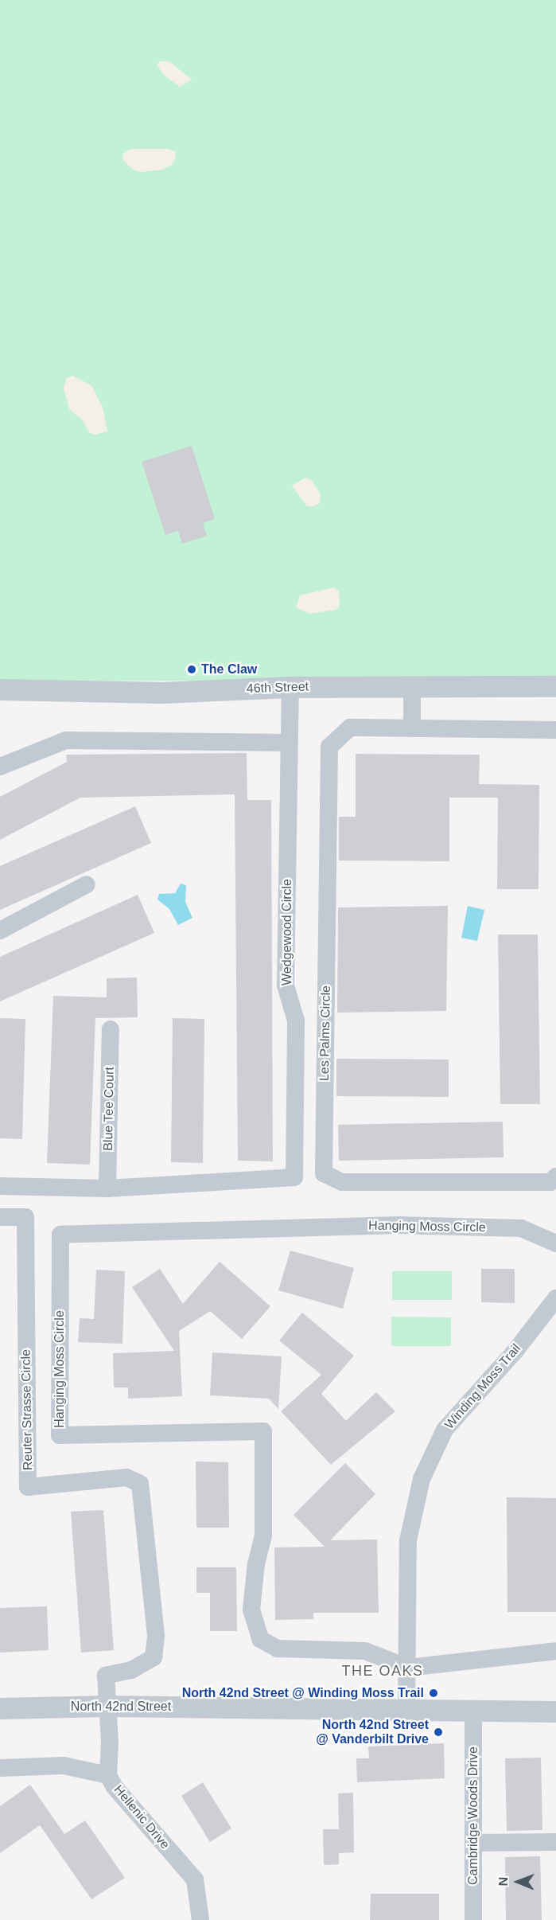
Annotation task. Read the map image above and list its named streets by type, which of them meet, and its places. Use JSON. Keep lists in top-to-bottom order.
{
  "streets": {
    "street": [
      "46th Street",
      "Wedgewood Circle",
      "Les Palms Circle",
      "Blue Tee Court",
      "Hanging Moss Circle",
      "Winding Moss Trail",
      "Reuter Strasse Circle",
      "North 42nd Street",
      "Cambridge Woods Drive",
      "Hellenic Drive"
    ]
  },
  "crossings": [
    ["46th Street", "Wedgewood Circle"],
    ["Hanging Moss Circle", "Winding Moss Trail"],
    ["Winding Moss Trail", "North 42nd Street"],
    ["Reuter Strasse Circle", "North 42nd Street"],
    ["Reuter Strasse Circle", "Hellenic Drive"],
    ["North 42nd Street", "Cambridge Woods Drive"],
    ["North 42nd Street", "Hellenic Drive"]
  ],
  "districts": ["THE OAKS"],
  "places": ["The Claw", "North 42nd Street @ Winding Moss Trail", "North 42nd Street @ Vanderbilt Drive"],
  "north": "left"
}
